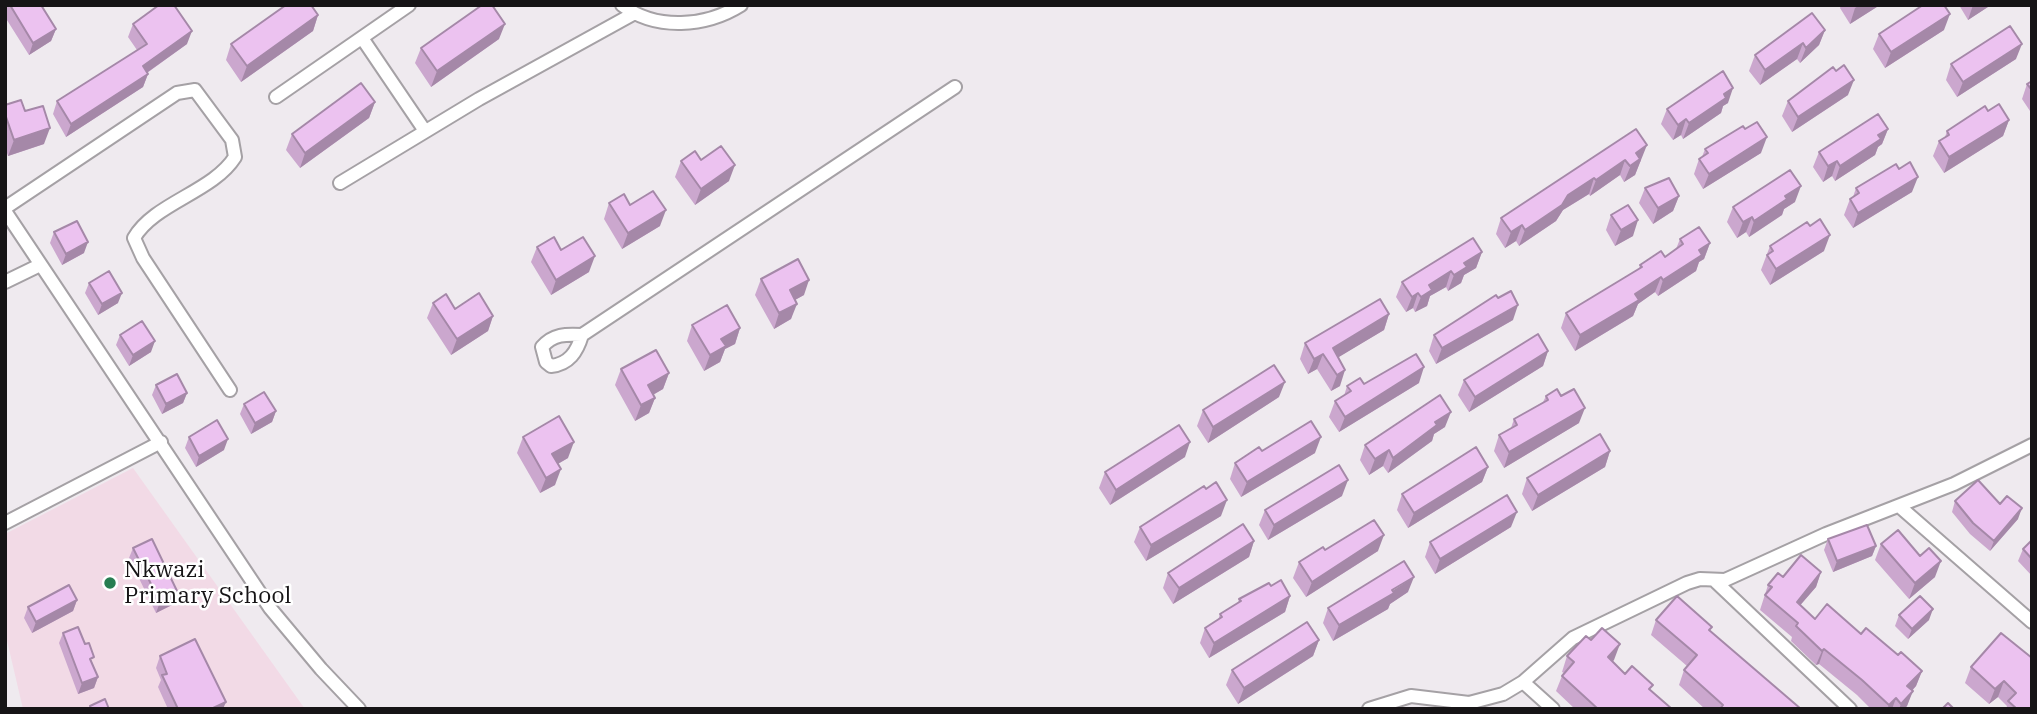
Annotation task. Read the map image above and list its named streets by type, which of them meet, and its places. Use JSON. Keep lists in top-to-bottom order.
{
  "places": ["Nkwazi Primary School"]
}
